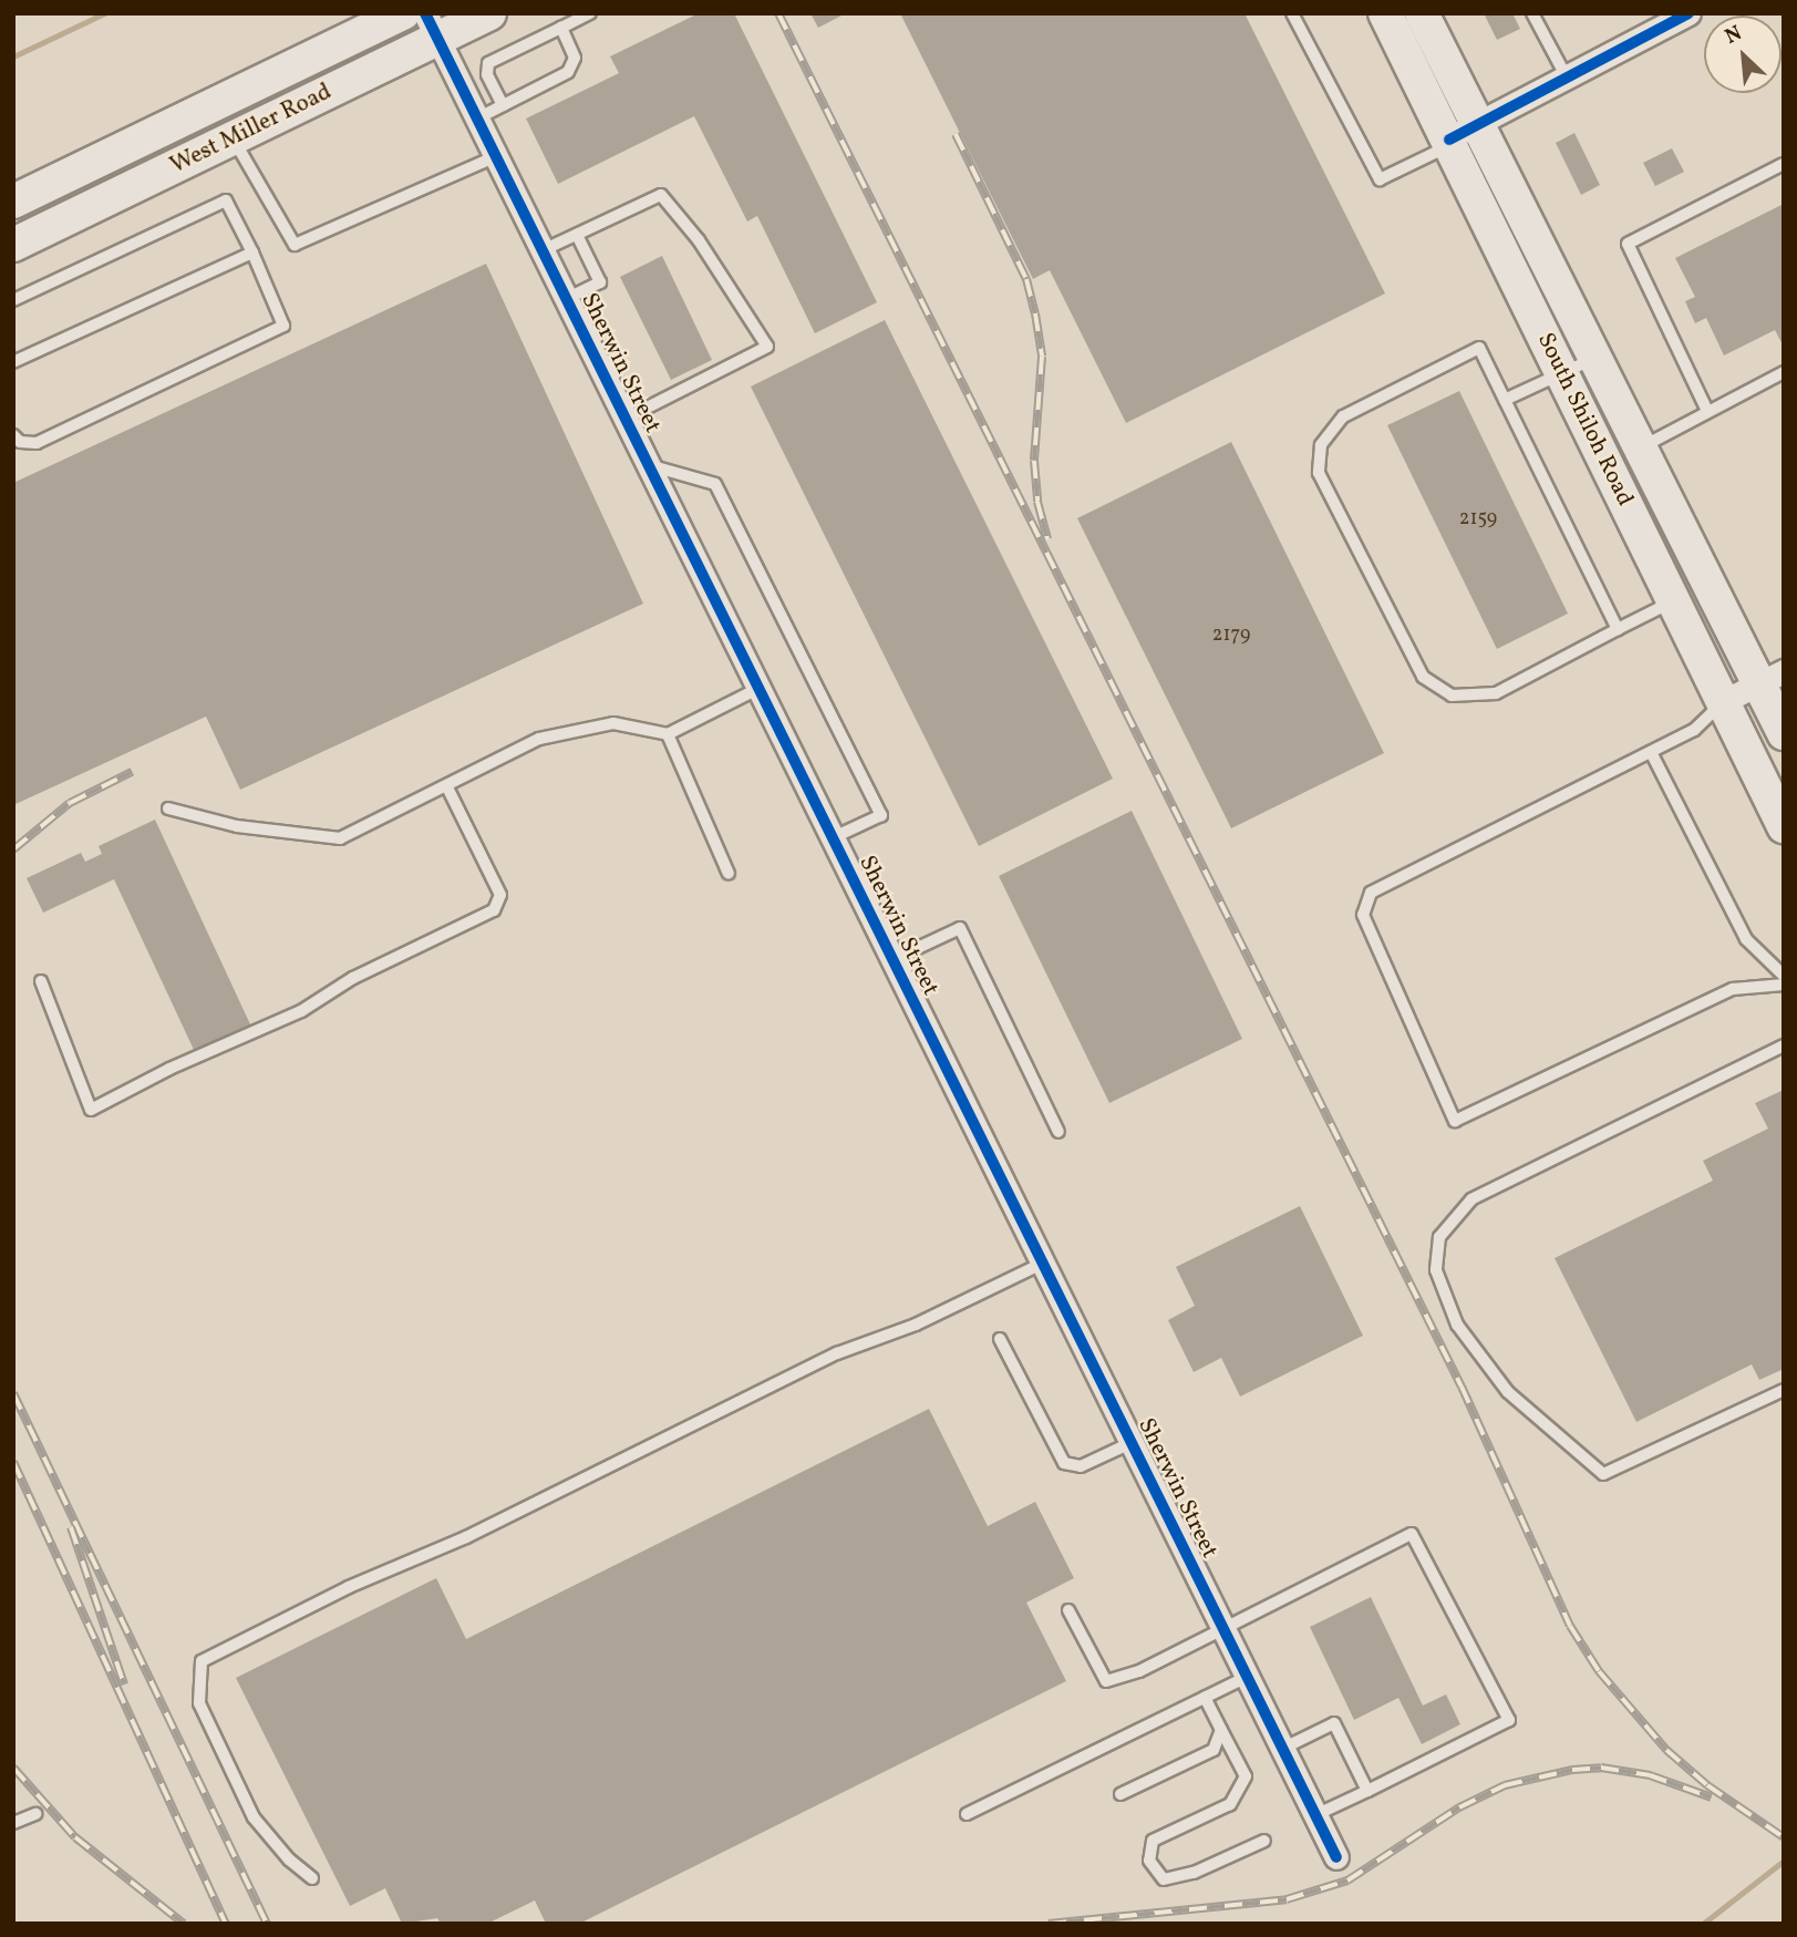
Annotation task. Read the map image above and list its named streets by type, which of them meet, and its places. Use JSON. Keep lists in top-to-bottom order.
{
  "streets": {
    "main road": ["West Miller Road", "South Shiloh Road"],
    "street": ["Sherwin Street"]
  },
  "crossings": [
    ["West Miller Road", "Sherwin Street"]
  ],
  "house_numbers": ["2159", "2179"],
  "north": "top left"
}
